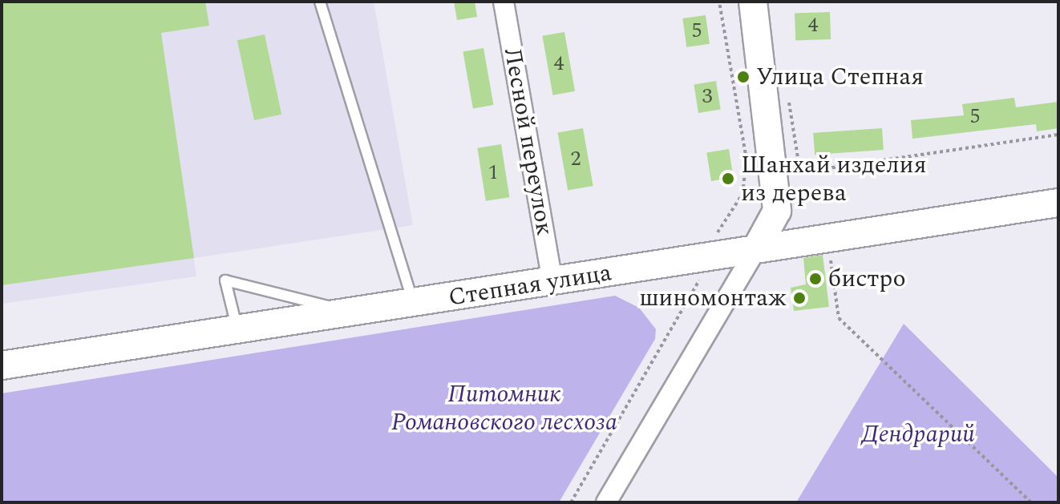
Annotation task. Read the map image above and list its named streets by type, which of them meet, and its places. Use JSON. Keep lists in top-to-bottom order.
{
  "streets": {
    "main road": ["Степная улица"],
    "street": ["Лесной переулок"]
  },
  "crossings": [
    ["Лесной переулок", "Степная улица"]
  ],
  "parks": ["Питомник Романовского лесхоза", "Дендрарий"],
  "places": [
    "Улица Степная",
    "Шанхай изделия из дерева",
    "бистро",
    "шиномонтаж"
  ],
  "house_numbers": [
    "4",
    "5",
    "4",
    "3",
    "5",
    "2",
    "1"
  ]
}
